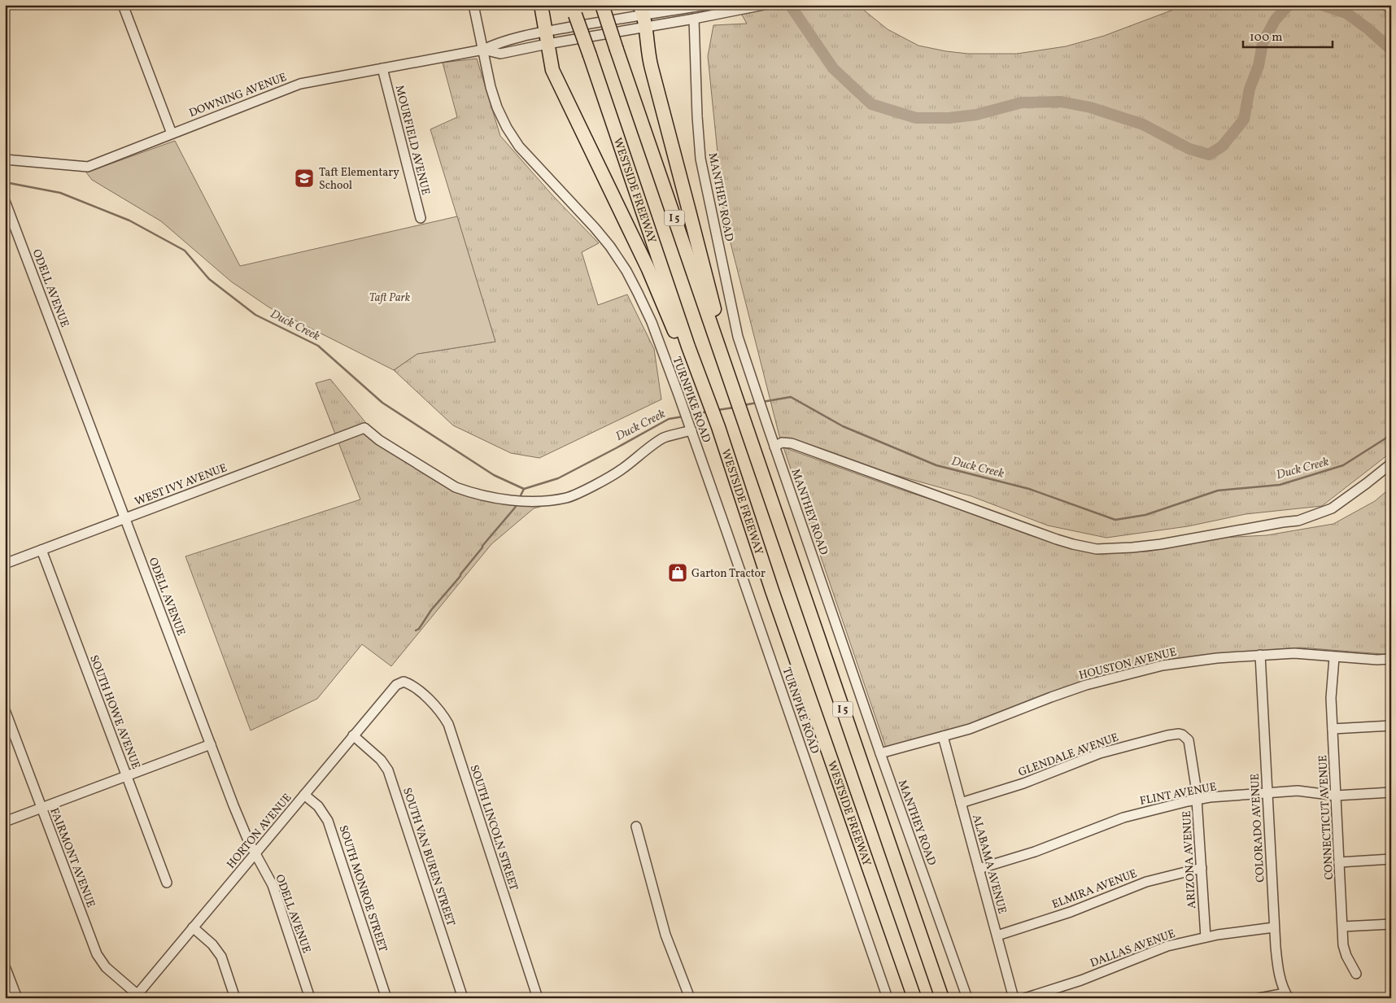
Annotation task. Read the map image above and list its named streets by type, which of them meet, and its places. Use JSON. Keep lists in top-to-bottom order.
{
  "streets": {
    "highway": ["WESTSIDE FREEWAY", "I 5"],
    "street": [
      "DOWNING AVENUE",
      "MOURFIELD AVENUE",
      "MANTHEY ROAD",
      "ODELL AVENUE",
      "TURNPIKE ROAD",
      "WEST IVY AVENUE",
      "HOUSTON AVENUE",
      "SOUTH HOWE AVENUE",
      "GLENDALE AVENUE",
      "FLINT AVENUE",
      "CONNECTICUT AVENUE",
      "SOUTH LINCOLN STREET",
      "COLORADO AVENUE",
      "HORTON AVENUE",
      "SOUTH VAN BUREN STREET",
      "FAIRMONT AVENUE",
      "ARIZONA AVENUE",
      "ALABAMA AVENUE",
      "SOUTH MONROE STREET",
      "ELMIRA AVENUE",
      "DALLAS AVENUE"
    ]
  },
  "crossings": [
    ["DOWNING AVENUE", "MOURFIELD AVENUE"],
    ["DOWNING AVENUE", "MANTHEY ROAD"],
    ["DOWNING AVENUE", "TURNPIKE ROAD"],
    ["MANTHEY ROAD", "HOUSTON AVENUE"],
    ["ODELL AVENUE", "WEST IVY AVENUE"],
    ["ODELL AVENUE", "HORTON AVENUE"],
    ["TURNPIKE ROAD", "WEST IVY AVENUE"],
    ["WEST IVY AVENUE", "SOUTH HOWE AVENUE"],
    ["HOUSTON AVENUE", "CONNECTICUT AVENUE"],
    ["HOUSTON AVENUE", "COLORADO AVENUE"],
    ["HOUSTON AVENUE", "ALABAMA AVENUE"],
    ["GLENDALE AVENUE", "ARIZONA AVENUE"],
    ["GLENDALE AVENUE", "ALABAMA AVENUE"],
    ["FLINT AVENUE", "CONNECTICUT AVENUE"],
    ["FLINT AVENUE", "COLORADO AVENUE"],
    ["FLINT AVENUE", "ARIZONA AVENUE"],
    ["FLINT AVENUE", "ALABAMA AVENUE"],
    ["SOUTH LINCOLN STREET", "HORTON AVENUE"],
    ["COLORADO AVENUE", "DALLAS AVENUE"],
    ["HORTON AVENUE", "SOUTH VAN BUREN STREET"],
    ["HORTON AVENUE", "FAIRMONT AVENUE"],
    ["HORTON AVENUE", "SOUTH MONROE STREET"],
    ["ARIZONA AVENUE", "ELMIRA AVENUE"],
    ["ARIZONA AVENUE", "DALLAS AVENUE"],
    ["ALABAMA AVENUE", "ELMIRA AVENUE"]
  ],
  "water": ["Duck Creek"],
  "parks": ["Taft Park"],
  "places": {
    "school or university": ["Taft Elementary School"],
    "shop": ["Garton Tractor"]
  },
  "scale_bar": "100 m"
}
